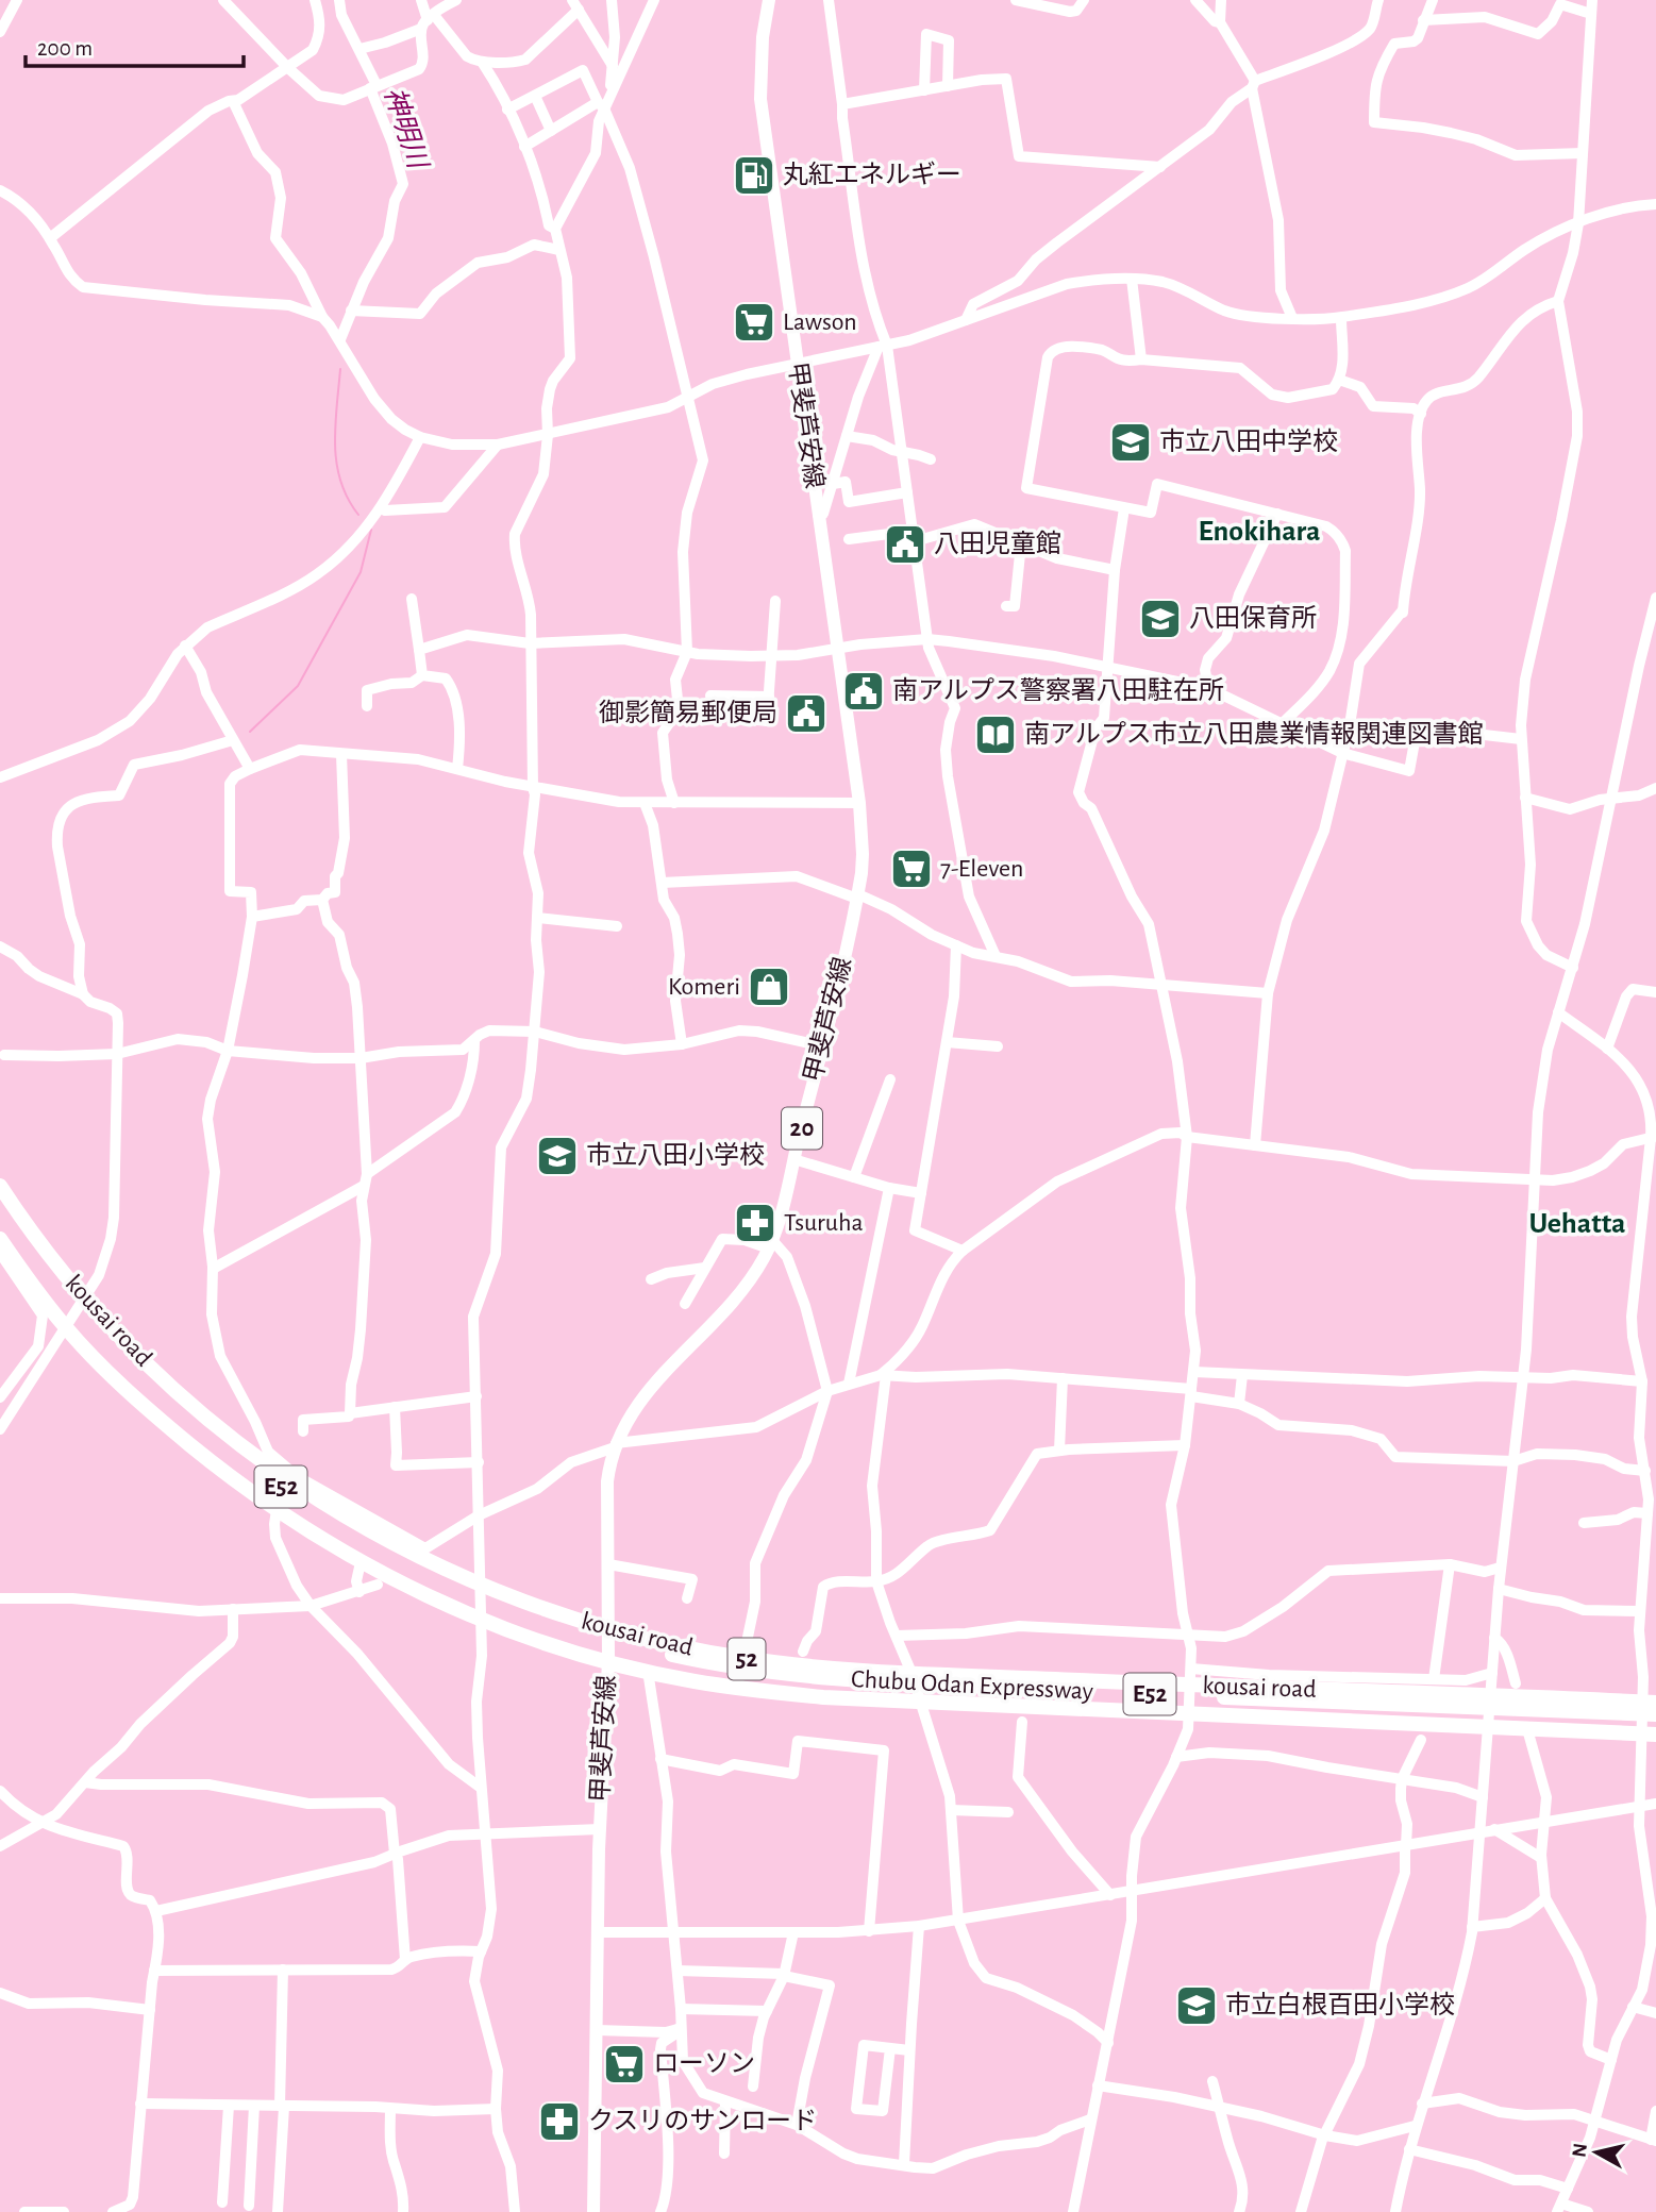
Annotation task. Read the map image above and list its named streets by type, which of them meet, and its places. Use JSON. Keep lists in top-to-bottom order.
{
  "streets": {
    "highway": [
      "kousai road",
      "E52",
      "52",
      "Chubu Odan Expressway"
    ],
    "main road": ["甲斐芦安線", "20"]
  },
  "crossings": [
    ["甲斐芦安線", "kousai road"],
    ["kousai road", "Chubu Odan Expressway"]
  ],
  "districts": ["Enokihara", "Uehatta"],
  "water": ["神明川"],
  "places": {
    "fuel station": ["丸紅エネルギー"],
    "supermarket": ["Lawson", "7-Eleven", "ローソン"],
    "school or university": [
      "市立八田中学校",
      "八田保育所",
      "市立八田小学校",
      "市立白根百田小学校"
    ],
    "public building": ["八田児童館", "南アルプス警察署八田駐在所", "御影簡易郵便局"],
    "library": ["南アルプス市立八田農業情報関連図書館"],
    "shop": ["Komeri"],
    "pharmacy": ["Tsuruha", "クスリのサンロード"]
  },
  "scale_bar": "200 m",
  "north": "left"
}
